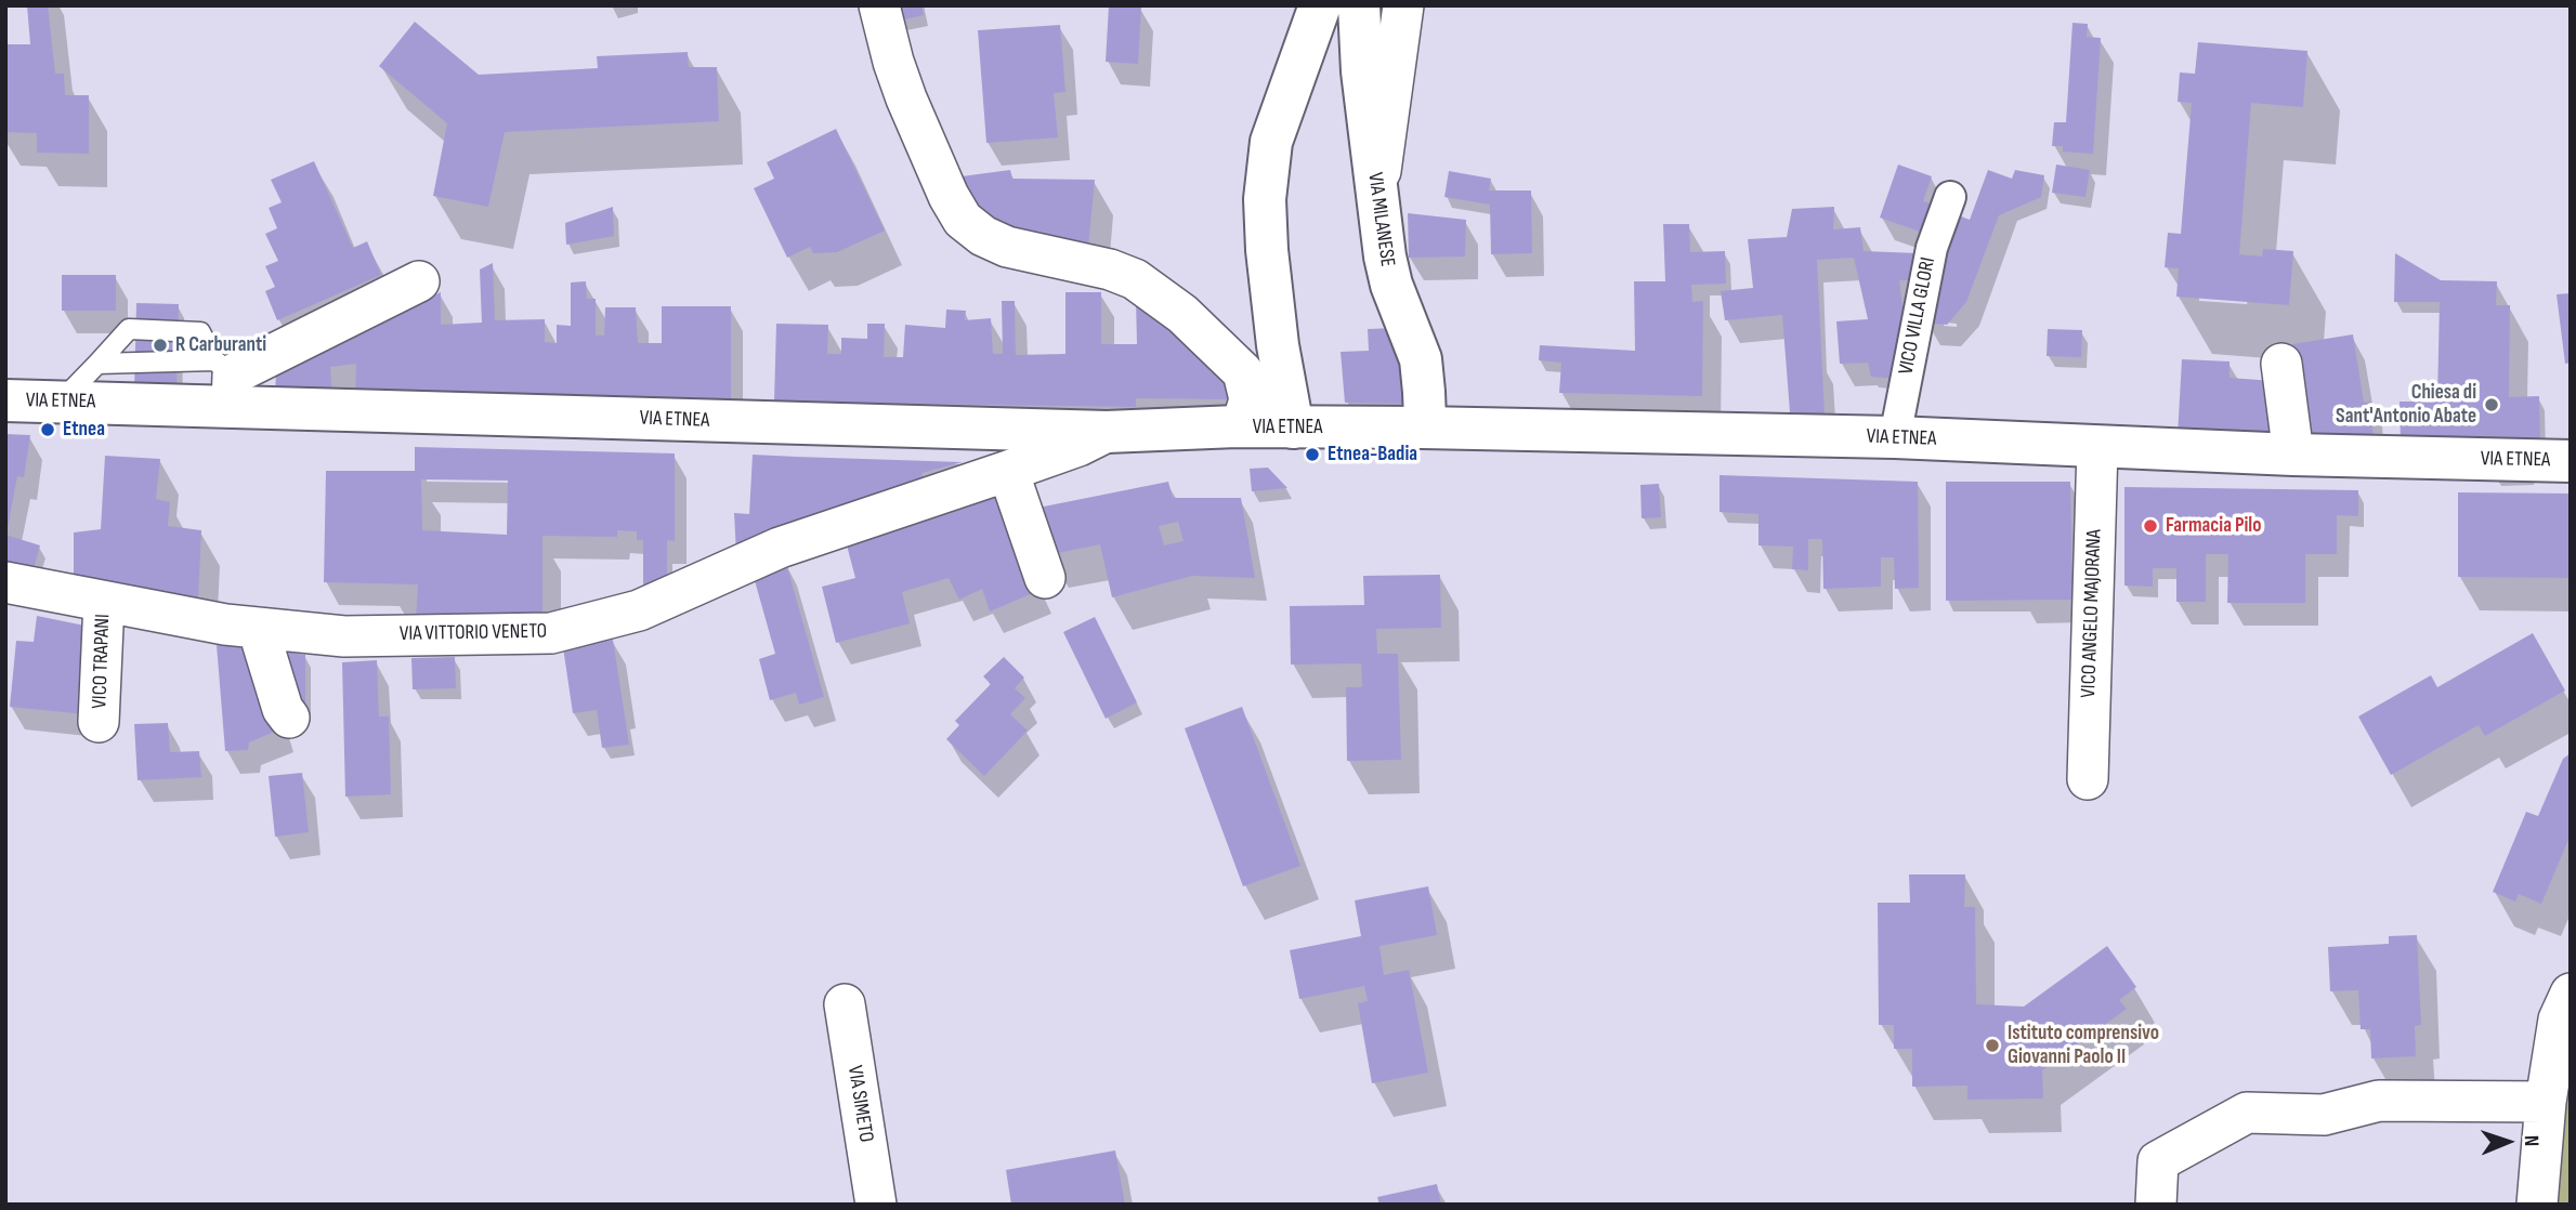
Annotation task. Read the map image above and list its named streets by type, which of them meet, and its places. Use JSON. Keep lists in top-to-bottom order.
{
  "streets": {
    "main road": ["VIA MILANESE", "VIA ETNEA"],
    "street": [
      "VICO VILLA GLORI",
      "VICO ANGELO MAJORANA",
      "VIA VITTORIO VENETO",
      "VICO TRAPANI",
      "VIA SIMETO"
    ]
  },
  "crossings": [
    ["VIA MILANESE", "VIA ETNEA"],
    ["VICO VILLA GLORI", "VIA ETNEA"],
    ["VIA ETNEA", "VICO ANGELO MAJORANA"],
    ["VIA ETNEA", "VIA VITTORIO VENETO"],
    ["VIA VITTORIO VENETO", "VICO TRAPANI"]
  ],
  "places": [
    "R Carburanti",
    "Chiesa di Sant'Antonio Abate",
    "Etnea",
    "Etnea-Badia",
    "Farmacia Pilo",
    "Istituto comprensivo Giovanni Paolo II"
  ],
  "north": "right"
}
